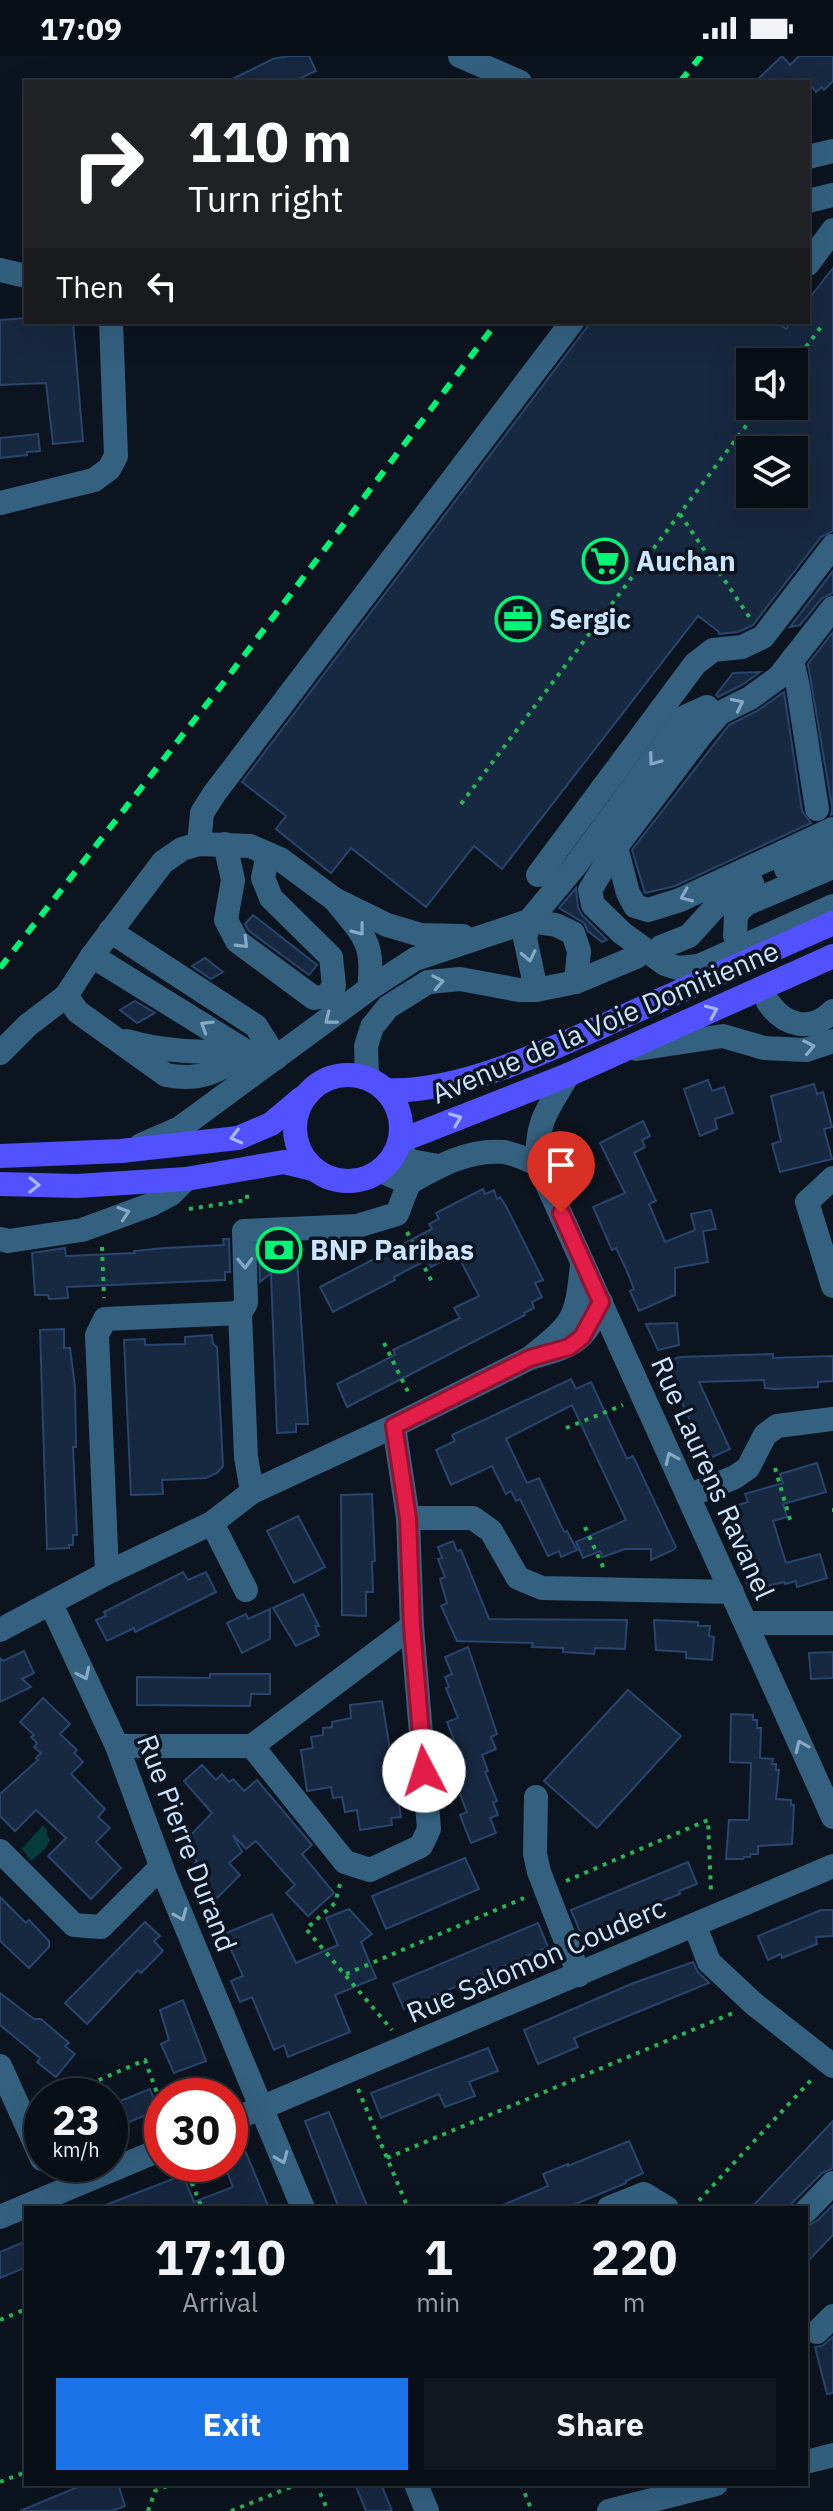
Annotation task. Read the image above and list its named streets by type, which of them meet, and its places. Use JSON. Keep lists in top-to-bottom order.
{
  "streets": {
    "main road": ["Avenue de la Voie Domitienne"],
    "street": ["Rue Laurens Ravanel", "Rue Pierre Durand", "Rue Salomon Couderc"]
  },
  "crossings": [
    ["Avenue de la Voie Domitienne", "Rue Laurens Ravanel"],
    ["Rue Pierre Durand", "Rue Salomon Couderc"]
  ],
  "one_way": ["Rue Laurens Ravanel", "Rue Pierre Durand"],
  "places": {
    "supermarket": ["Auchan"],
    "office": ["Sergic"],
    "bank": ["BNP Paribas"]
  },
  "page": {
    "status": "17:09",
    "turn": ["110 m", "Turn right"],
    "then": "Then",
    "speed": "23 km/h",
    "limit": "30",
    "eta": [
      "17:10",
      "Arrival",
      "1",
      "min",
      "220",
      "m"
    ],
    "buttons": ["Exit", "Share"]
  }
}
